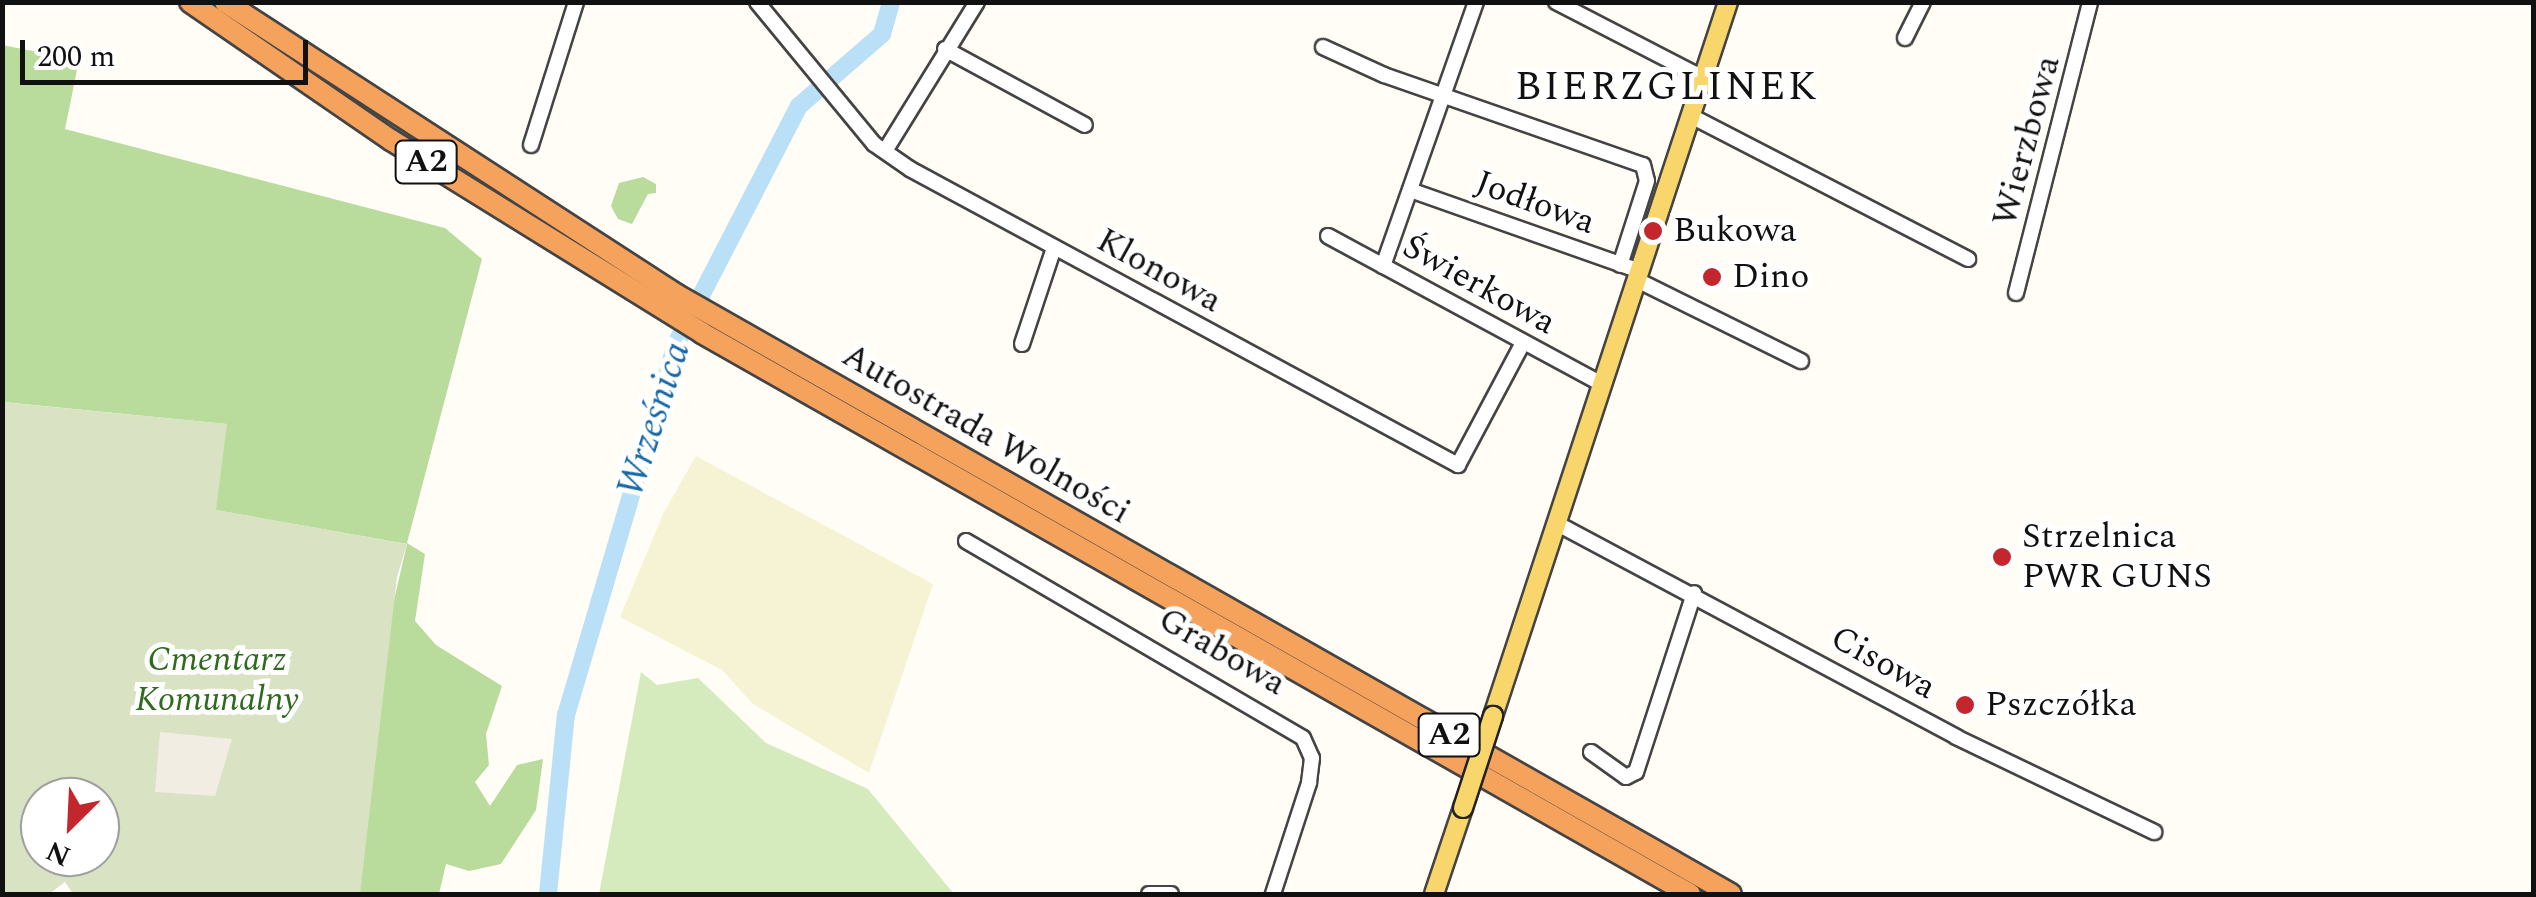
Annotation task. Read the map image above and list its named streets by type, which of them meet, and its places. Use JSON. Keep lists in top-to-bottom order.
{
  "streets": {
    "highway": ["A2", "Autostrada Wolności"],
    "street": [
      "Wierzbowa",
      "Jodłowa",
      "Klonowa",
      "Świerkowa",
      "Grabowa",
      "Cisowa"
    ]
  },
  "crossings": [
    ["Klonowa", "Świerkowa"]
  ],
  "districts": ["BIERZGLINEK"],
  "water": ["Wrześnica"],
  "parks": ["Cmentarz Komunalny"],
  "places": [
    "Bukowa",
    "Dino",
    "Strzelnica PWR GUNS",
    "Pszczółka"
  ],
  "scale_bar": "200 m",
  "north": "bottom left"
}
